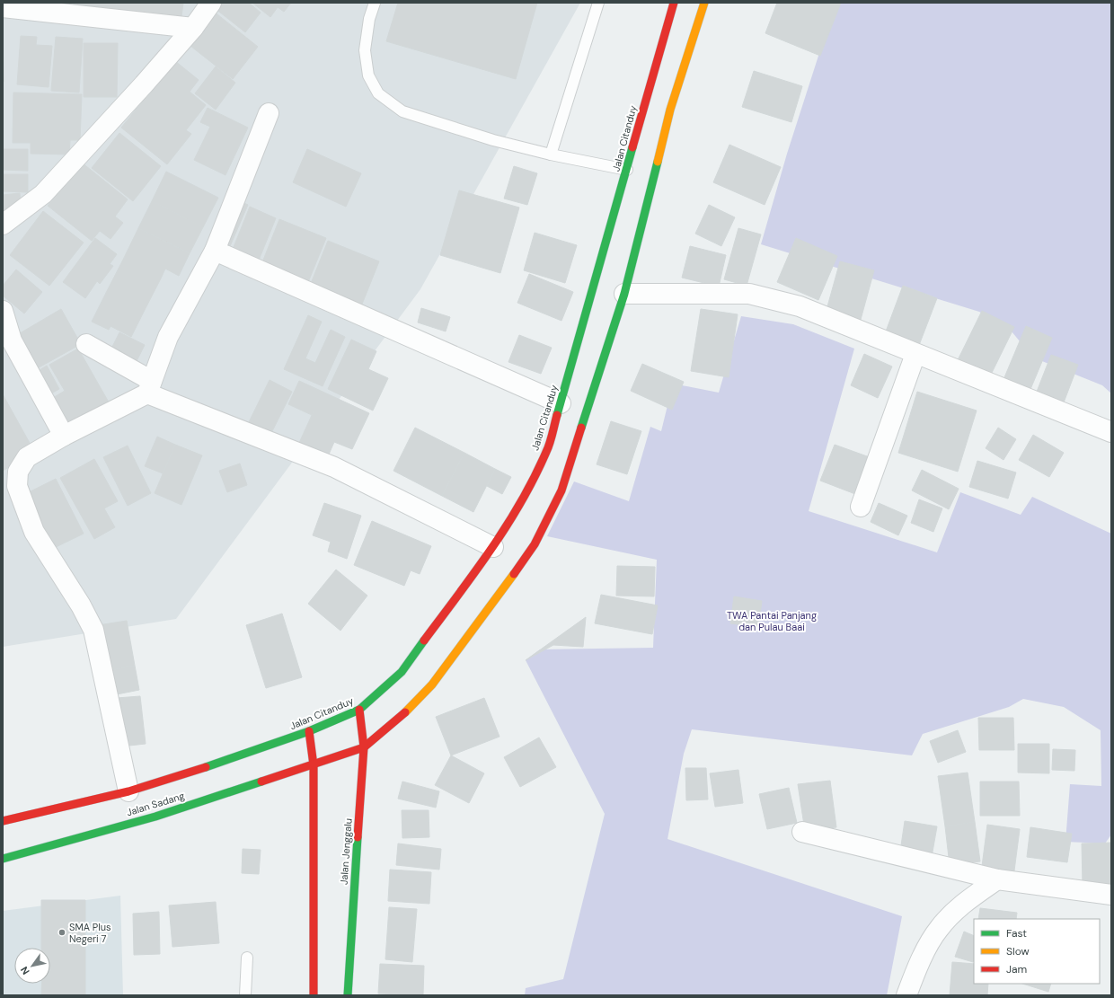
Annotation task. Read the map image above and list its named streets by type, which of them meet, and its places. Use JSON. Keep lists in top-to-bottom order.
{
  "streets": {
    "main road": ["Jalan Citanduy", "Jalan Sadang", "Jalan Jenggalu"]
  },
  "crossings": [
    ["Jalan Citanduy", "Jalan Jenggalu"]
  ],
  "parks": ["TWA Pantai Panjang dan Pulau Baai"],
  "places": ["SMA Plus Negeri 7"],
  "legend": ["Fast", "Slow", "Jam"],
  "north": "bottom left"
}
